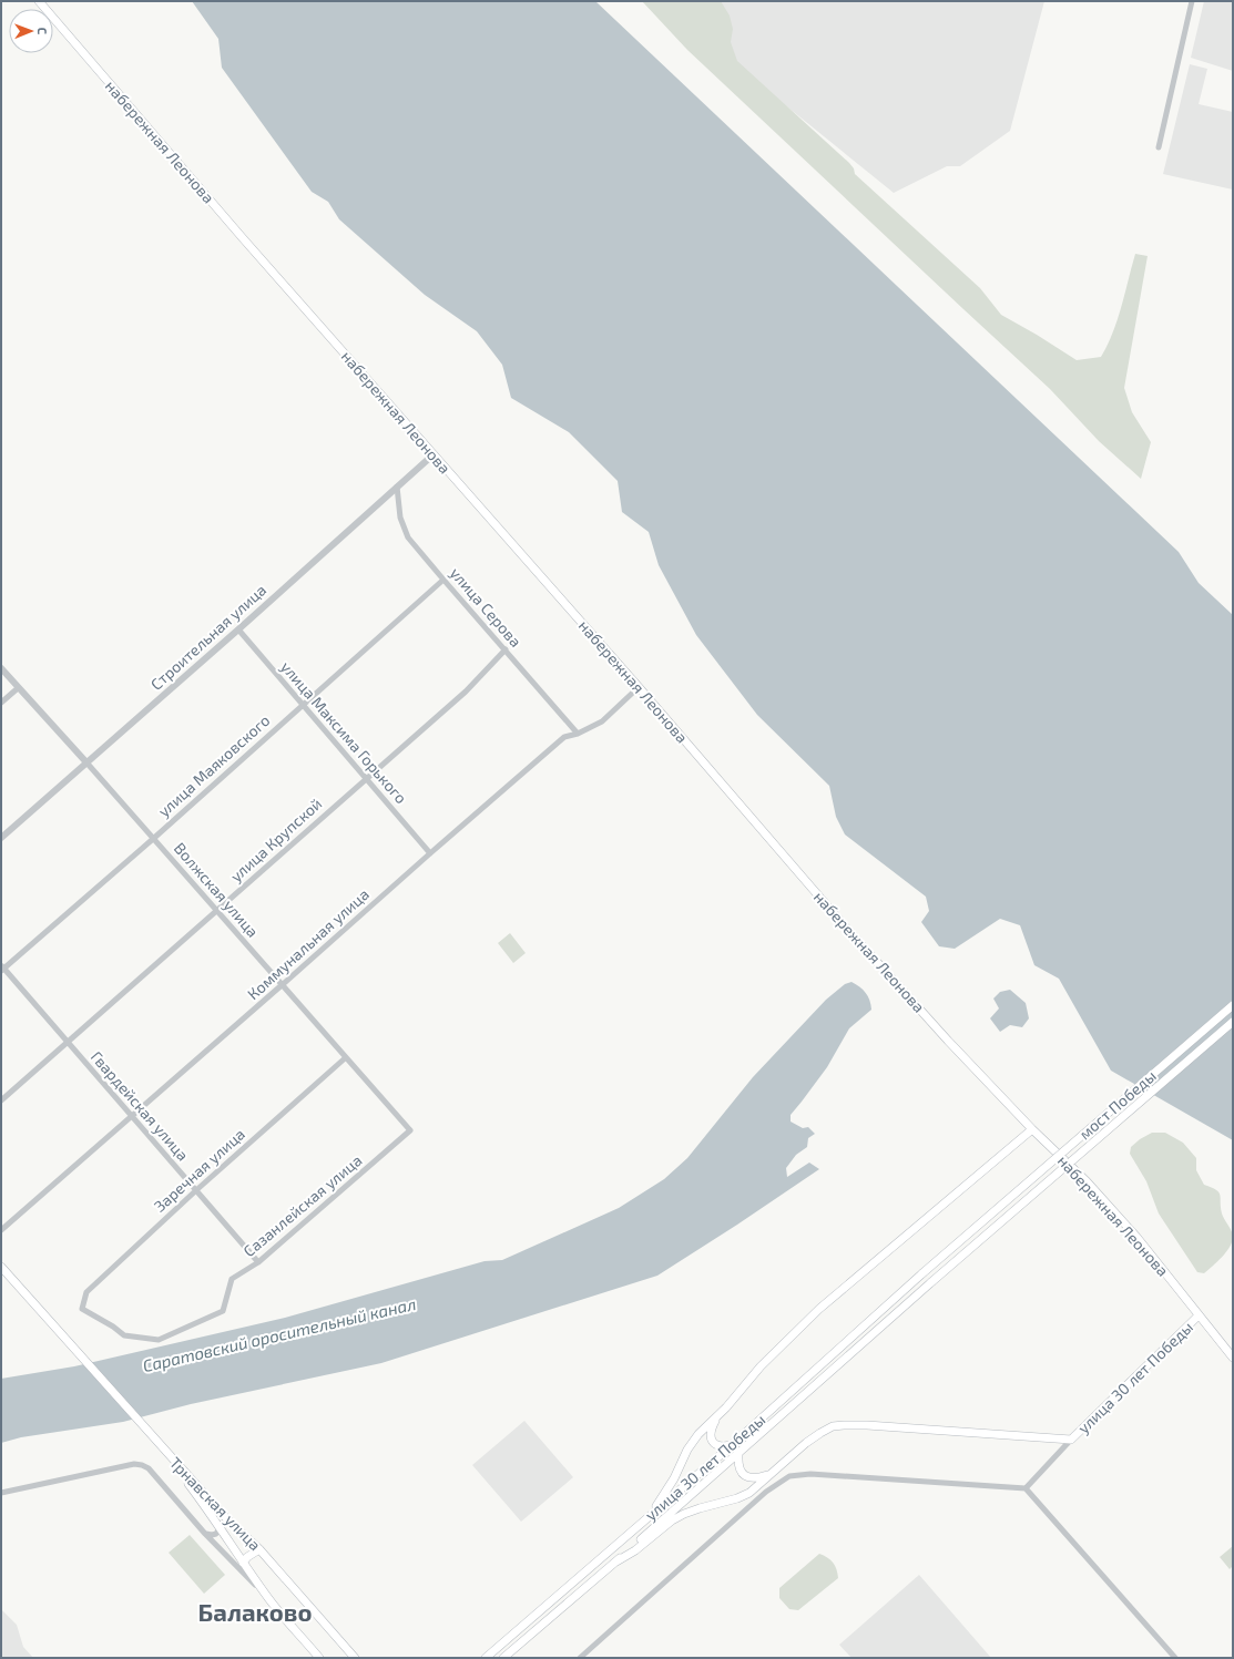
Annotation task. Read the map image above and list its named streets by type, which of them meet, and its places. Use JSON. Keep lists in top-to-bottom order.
{
  "streets": {
    "main road": [
      "набережная Леонова",
      "мост Победы",
      "улица 30 лет Победы",
      "Трнавская улица"
    ],
    "street": [
      "улица Серова",
      "Строительная улица",
      "улица Максима Горького",
      "улица Маяковского",
      "улица Крупской",
      "Волжская улица",
      "Коммунальная улица",
      "Гвардейская улица",
      "Заречная улица",
      "Сазанлейская улица"
    ]
  },
  "crossings": [
    ["набережная Леонова", "Строительная улица"],
    ["набережная Леонова", "Коммунальная улица"],
    ["набережная Леонова", "улица 30 лет Победы"],
    ["улица Серова", "Строительная улица"],
    ["улица Серова", "улица Маяковского"],
    ["улица Серова", "улица Крупской"],
    ["улица Серова", "Коммунальная улица"],
    ["Строительная улица", "улица Максима Горького"],
    ["Строительная улица", "Волжская улица"],
    ["улица Максима Горького", "улица Маяковского"],
    ["улица Максима Горького", "улица Крупской"],
    ["улица Максима Горького", "Коммунальная улица"],
    ["улица Маяковского", "Волжская улица"],
    ["улица Маяковского", "Гвардейская улица"],
    ["улица Крупской", "Волжская улица"],
    ["улица Крупской", "Гвардейская улица"],
    ["Волжская улица", "Коммунальная улица"],
    ["Волжская улица", "Заречная улица"],
    ["Волжская улица", "Сазанлейская улица"],
    ["Коммунальная улица", "Гвардейская улица"],
    ["мост Победы", "улица 30 лет Победы"],
    ["Гвардейская улица", "Заречная улица"],
    ["Гвардейская улица", "Сазанлейская улица"],
    ["Заречная улица", "Сазанлейская улица"]
  ],
  "districts": ["Балаково"],
  "water": ["Саратовский оросительный канал"],
  "north": "right"
}
